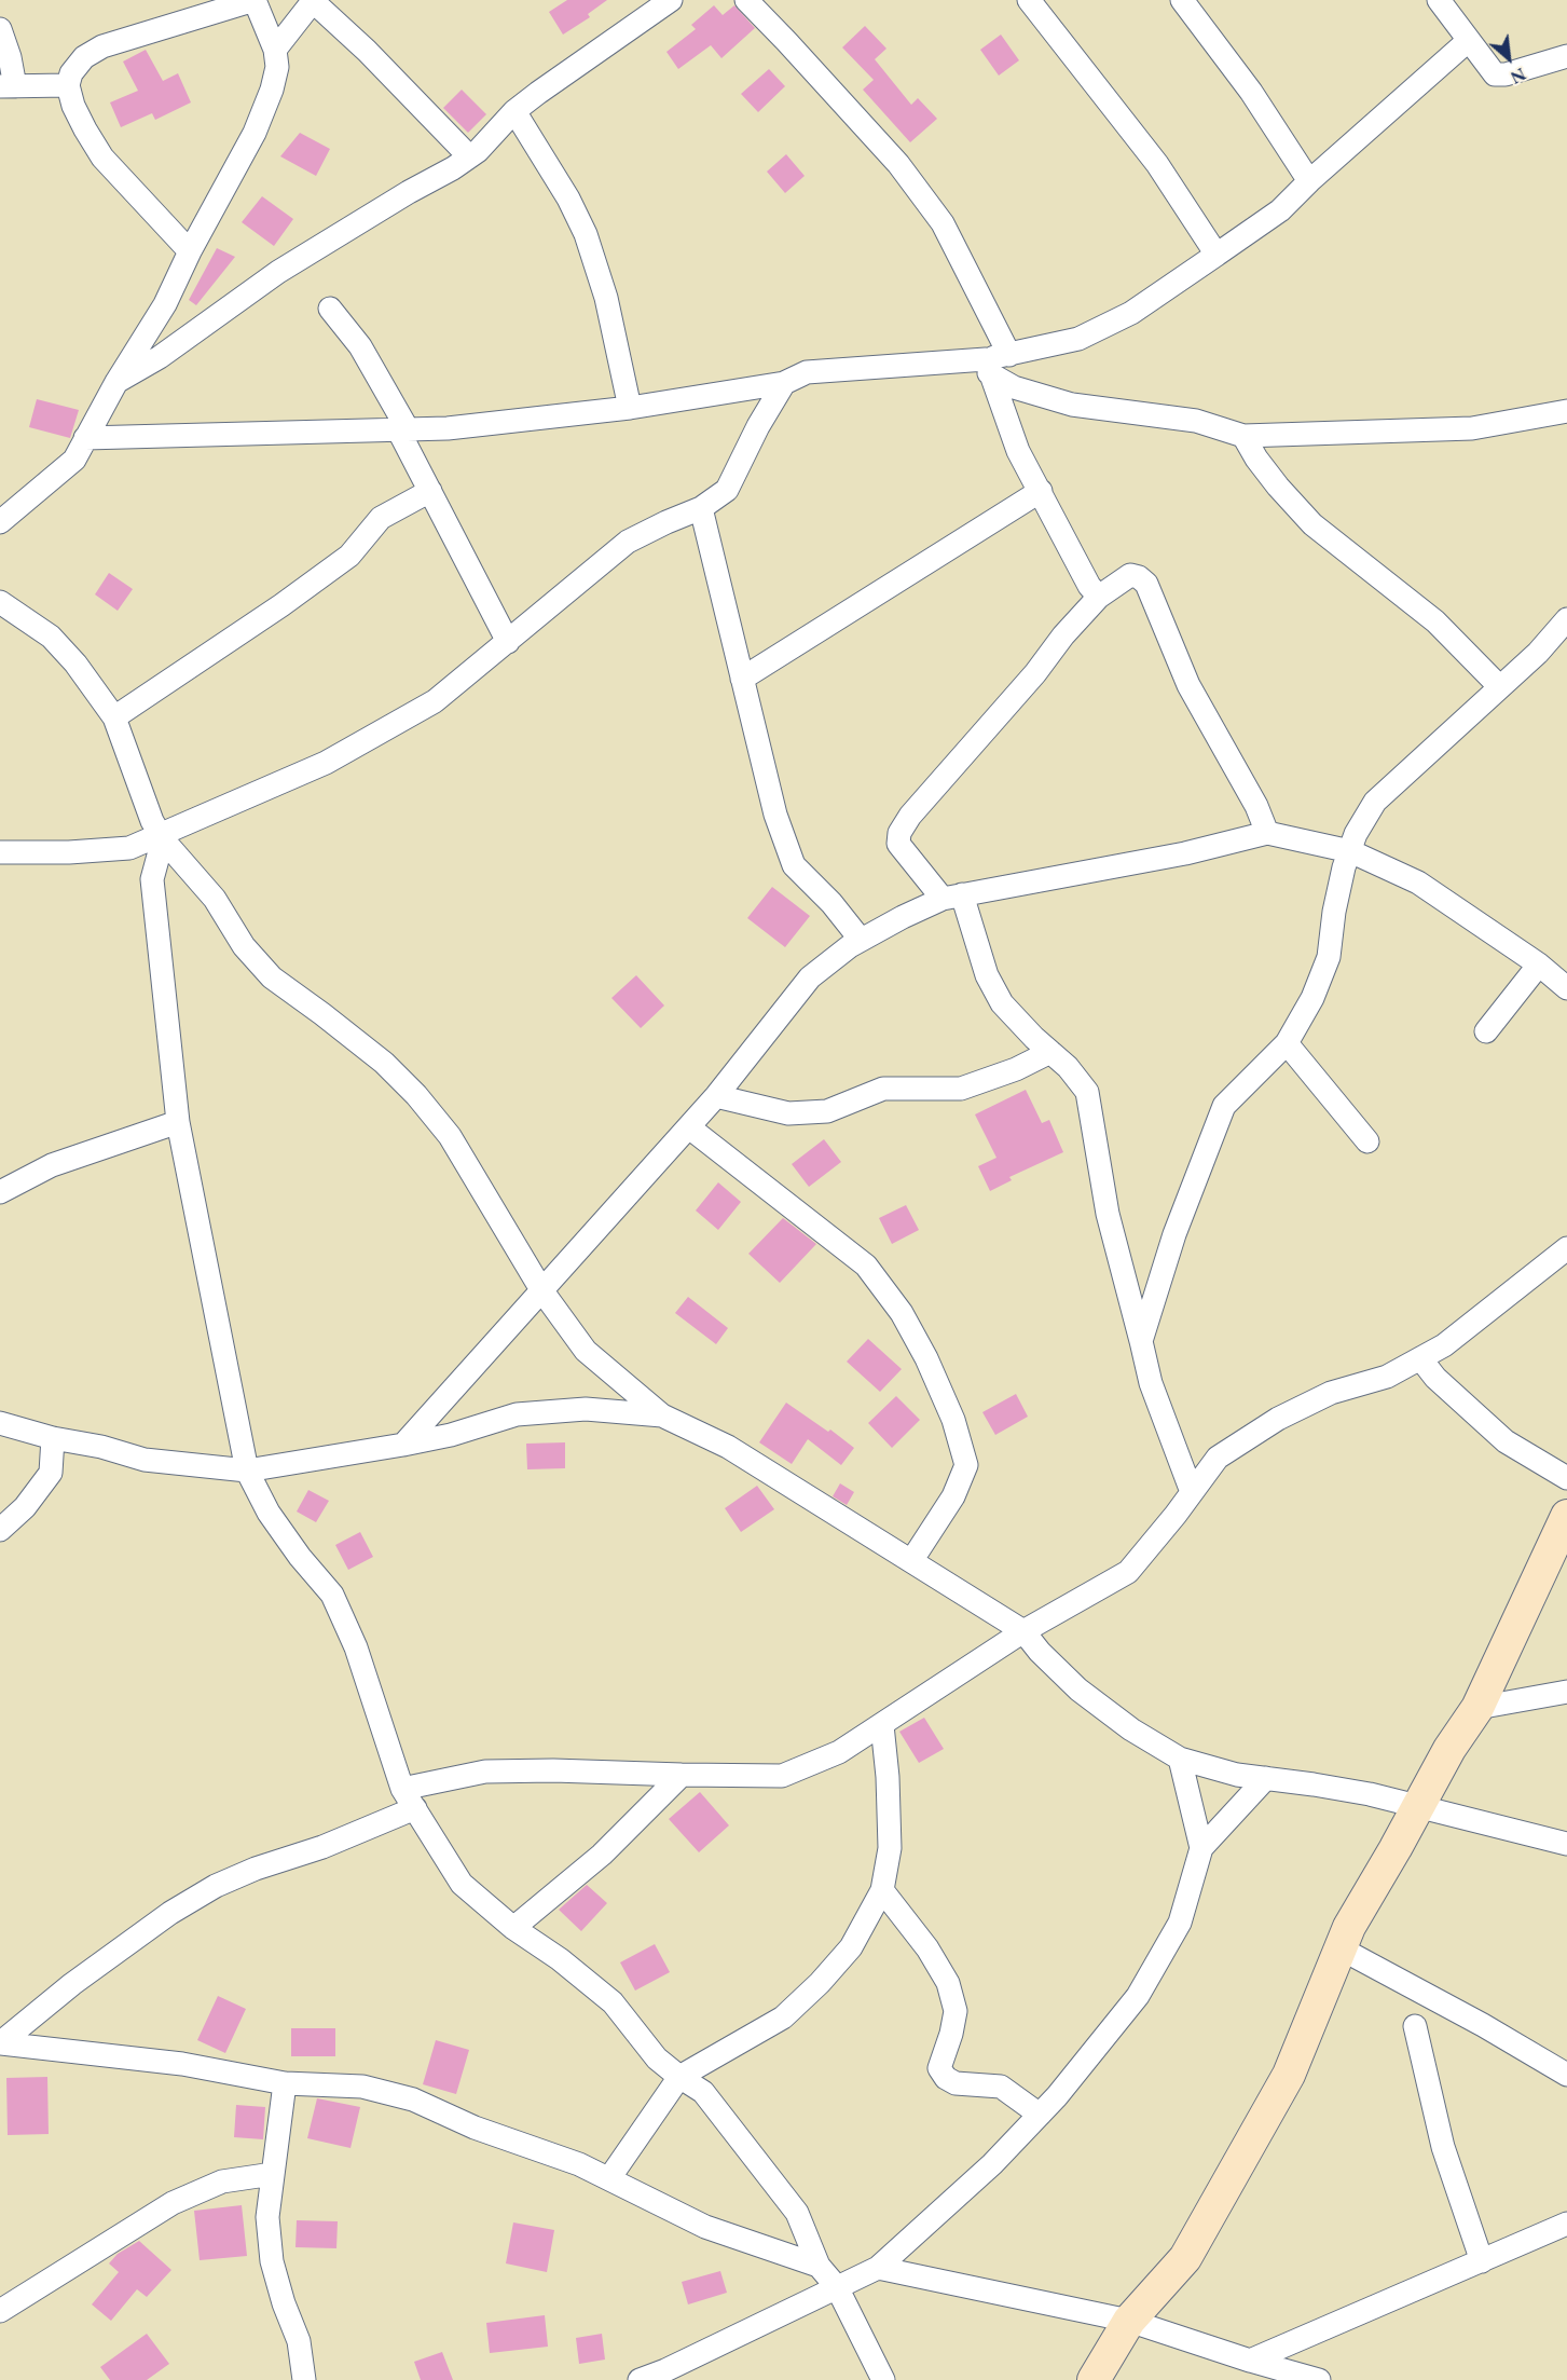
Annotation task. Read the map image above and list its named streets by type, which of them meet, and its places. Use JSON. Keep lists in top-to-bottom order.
{
  "north": "bottom right"
}
